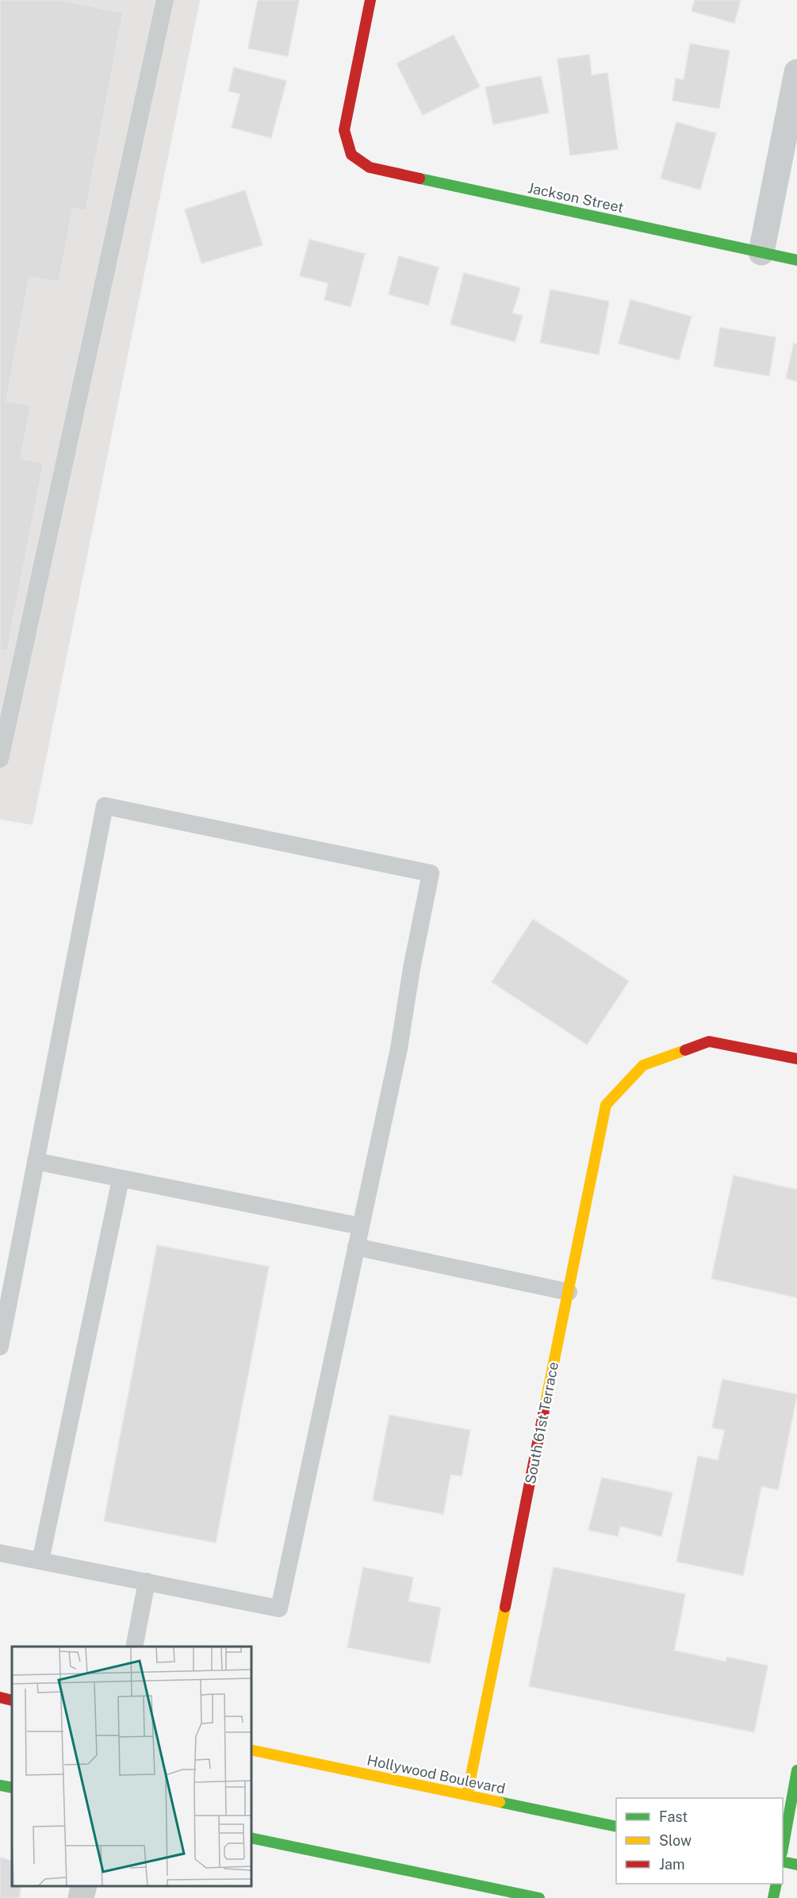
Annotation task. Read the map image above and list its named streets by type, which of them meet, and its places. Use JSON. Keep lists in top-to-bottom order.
{
  "streets": {
    "main road": ["Jackson Street", "South 61st Terrace", "Hollywood Boulevard"]
  },
  "crossings": [
    ["South 61st Terrace", "Hollywood Boulevard"]
  ],
  "legend": ["Fast", "Slow", "Jam"]
}
